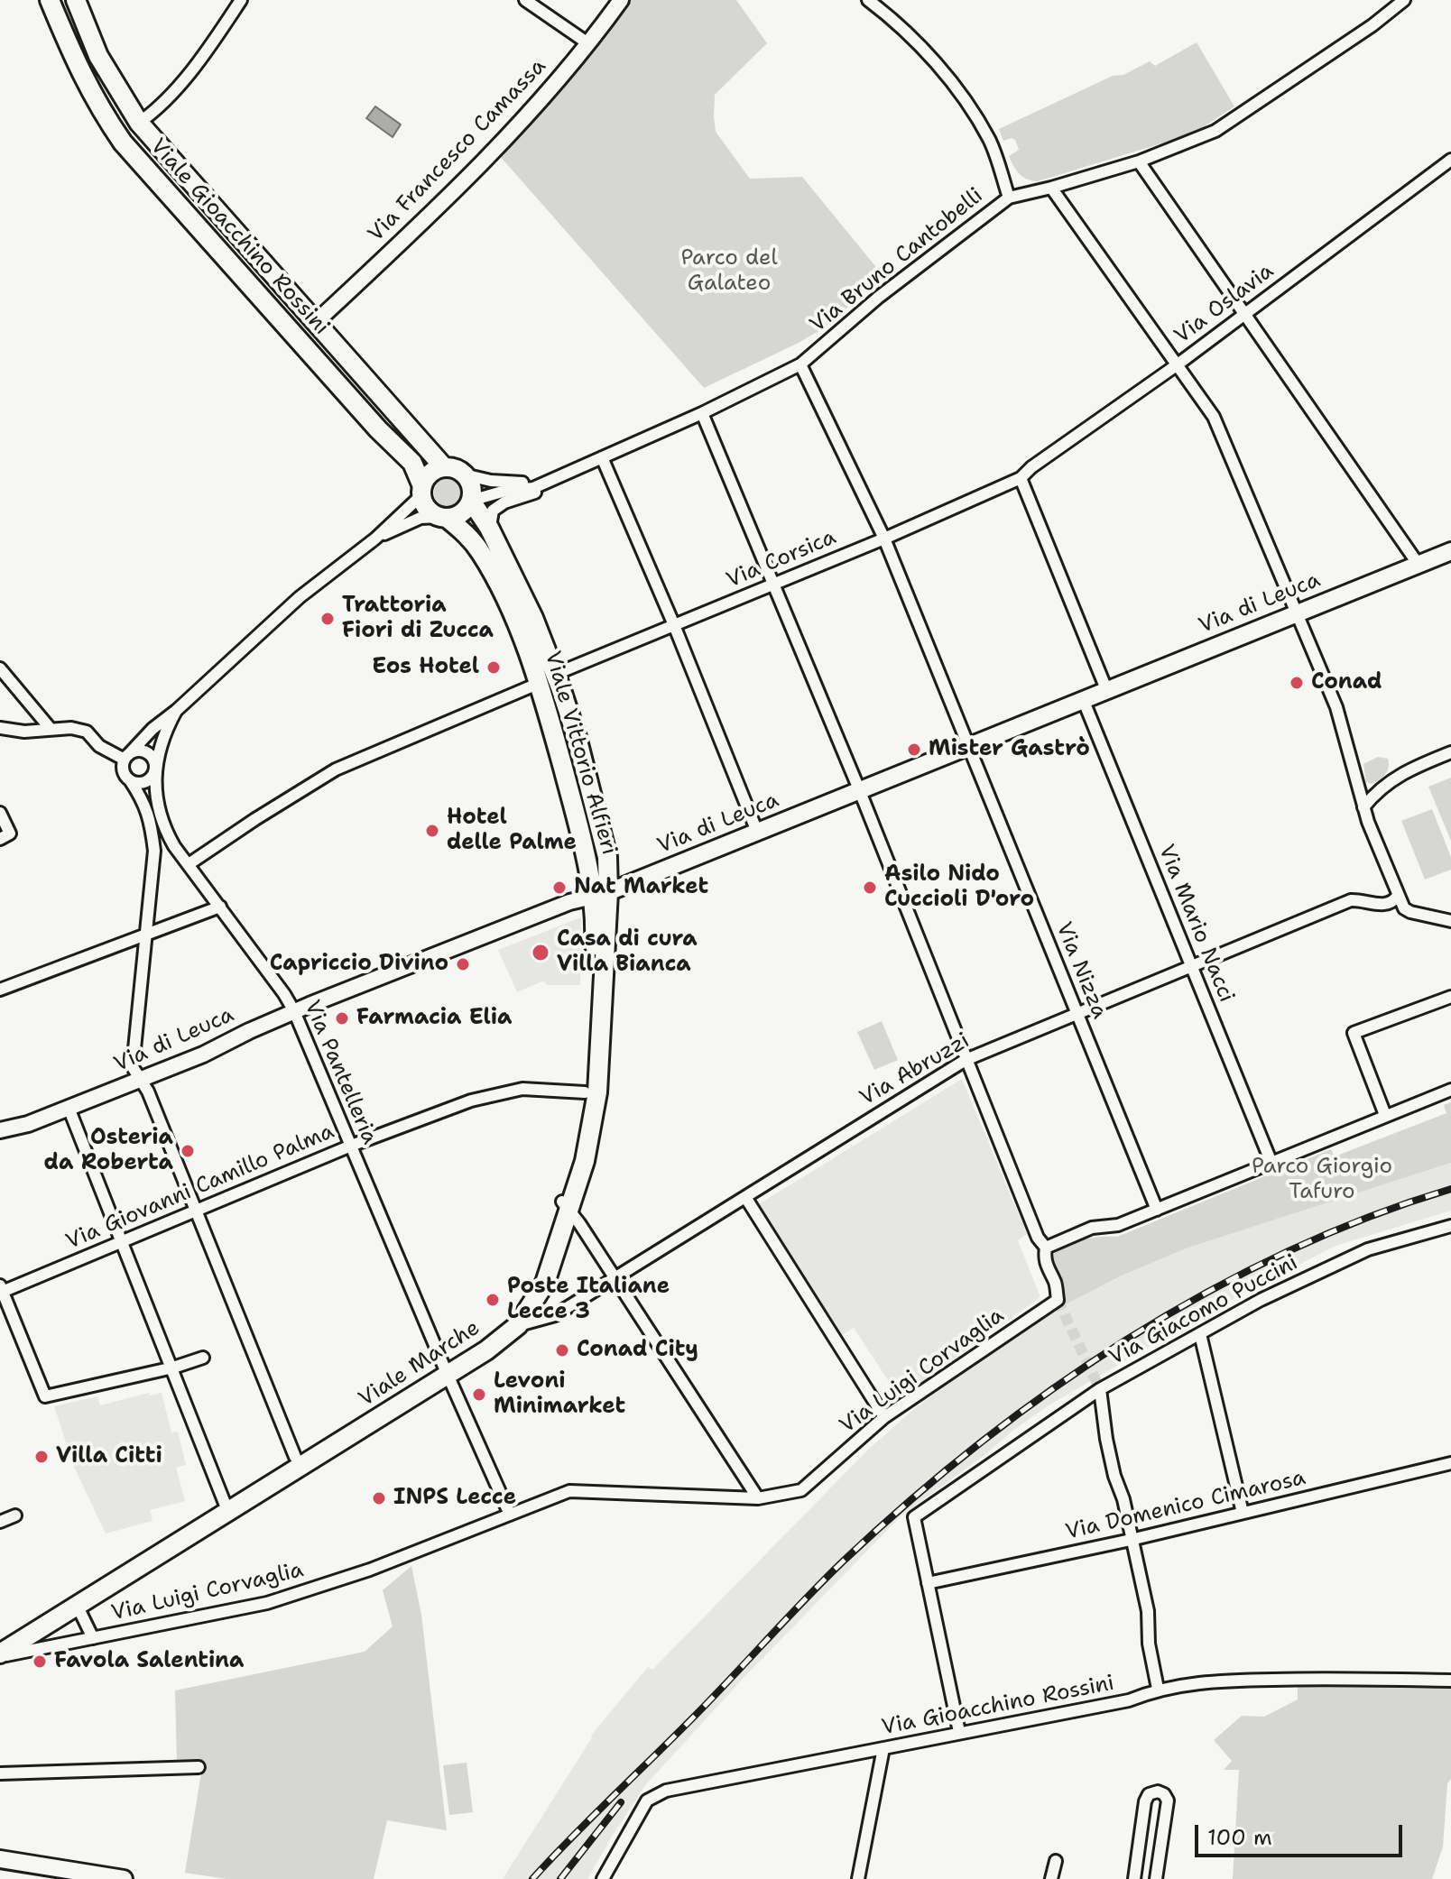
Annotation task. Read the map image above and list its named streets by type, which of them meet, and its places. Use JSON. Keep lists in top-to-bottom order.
{
  "streets": {
    "main road": [
      "Viale Gioacchino Rossini",
      "Via di Leuca",
      "Viale Vittorio Alfieri",
      "Viale Marche"
    ],
    "street": [
      "Via Francesco Camassa",
      "Via Bruno Cantobelli",
      "Via Oslavia",
      "Via Corsica",
      "Via Mario Nacci",
      "Via Nizza",
      "Via Abruzzi",
      "Via Pantelleria",
      "Via Giovanni Camillo Palma",
      "Via Giacomo Puccini",
      "Via Luigi Corvaglia",
      "Via Domenico Cimarosa",
      "Via Gioacchino Rossini"
    ]
  },
  "crossings": [
    ["Via Francesco Camassa", "Viale Gioacchino Rossini"],
    ["Viale Gioacchino Rossini", "Viale Vittorio Alfieri"],
    ["Via Bruno Cantobelli", "Via Nizza"],
    ["Via Bruno Cantobelli", "Via Luigi Corvaglia"],
    ["Via Oslavia", "Via Corsica"],
    ["Via Corsica", "Viale Vittorio Alfieri"],
    ["Via Corsica", "Via Nizza"],
    ["Via Corsica", "Via Pantelleria"],
    ["Via Corsica", "Via Luigi Corvaglia"],
    ["Via di Leuca", "Viale Vittorio Alfieri"],
    ["Via di Leuca", "Via Mario Nacci"],
    ["Via di Leuca", "Via Nizza"],
    ["Via di Leuca", "Via Pantelleria"],
    ["Via di Leuca", "Viale Marche"],
    ["Via di Leuca", "Via Luigi Corvaglia"],
    ["Viale Vittorio Alfieri", "Viale Marche"],
    ["Via Mario Nacci", "Via Abruzzi"],
    ["Via Nizza", "Via Abruzzi"],
    ["Via Abruzzi", "Viale Marche"],
    ["Via Abruzzi", "Via Luigi Corvaglia"],
    ["Via Pantelleria", "Via Giovanni Camillo Palma"],
    ["Via Pantelleria", "Viale Marche"],
    ["Via Pantelleria", "Via Luigi Corvaglia"],
    ["Via Giovanni Camillo Palma", "Viale Marche"],
    ["Via Giacomo Puccini", "Via Domenico Cimarosa"],
    ["Via Giacomo Puccini", "Via Gioacchino Rossini"],
    ["Viale Marche", "Via Luigi Corvaglia"]
  ],
  "parks": ["Parco del Galateo", "Parco Giorgio Tafuro"],
  "places": [
    "Trattoria Fiori di Zucca",
    "Eos Hotel",
    "Conad",
    "Mister Gastrò",
    "Hotel delle Palme",
    "Nat Market",
    "Asilo Nido Cuccioli D'oro",
    "Casa di cura Villa Bianca",
    "Capriccio Divino",
    "Farmacia Elia",
    "Osteria da Roberta",
    "Poste Italiane Lecce 3",
    "Conad City",
    "Levoni Minimarket",
    "Villa Citti",
    "INPS Lecce",
    "Favola Salentina"
  ],
  "scale_bar": "100 m"
}
